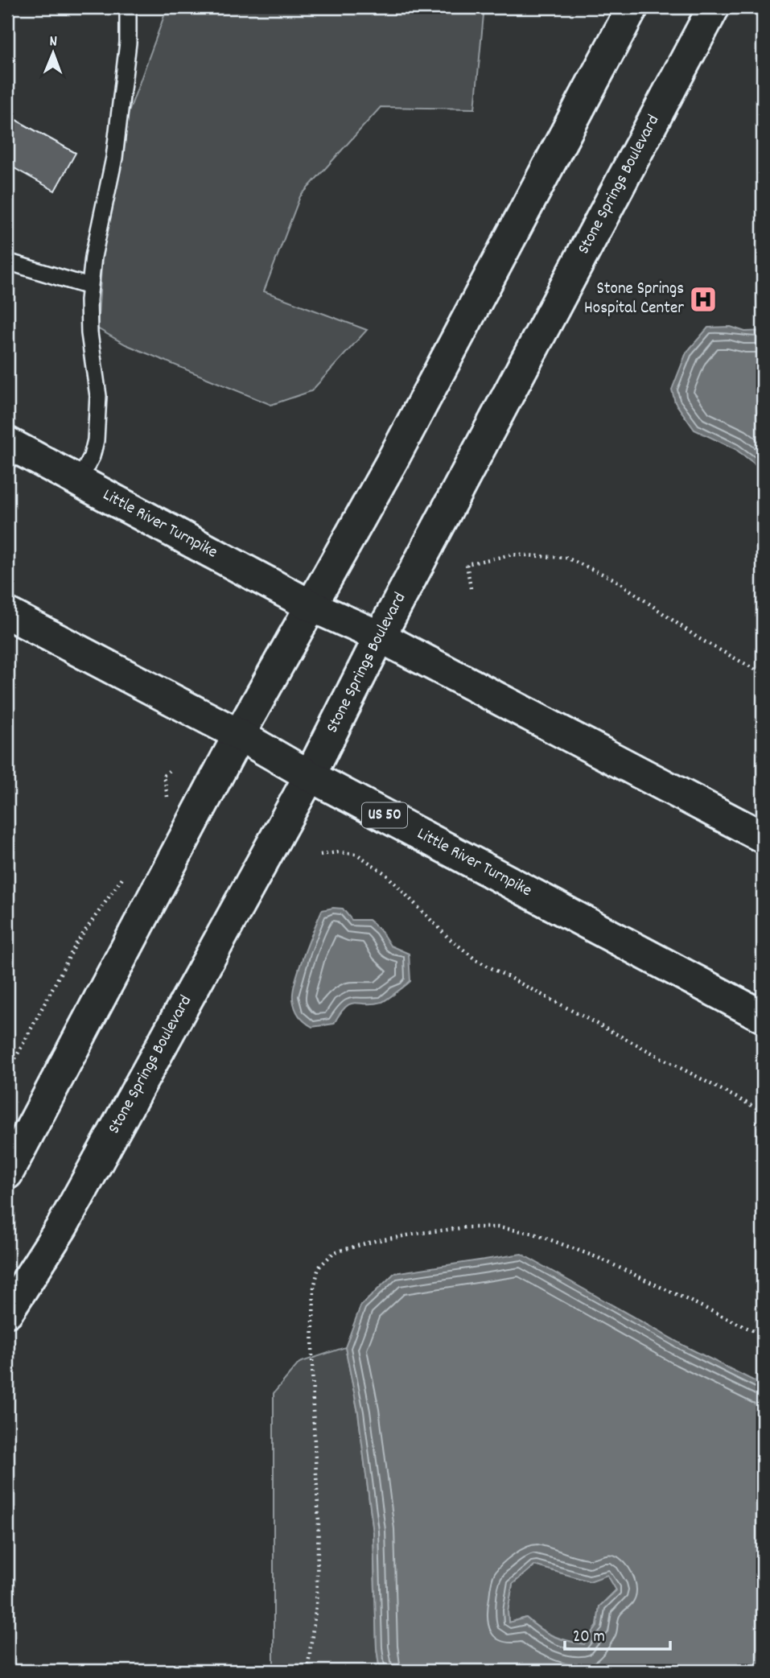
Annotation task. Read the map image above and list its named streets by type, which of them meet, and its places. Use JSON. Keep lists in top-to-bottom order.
{
  "streets": {
    "main road": ["Stone Springs Boulevard", "Little River Turnpike", "US 50"]
  },
  "crossings": [
    ["Stone Springs Boulevard", "Little River Turnpike"]
  ],
  "places": {
    "hospital": ["Stone Springs Hospital Center"]
  },
  "scale_bar": "20 m",
  "north": "top"
}
